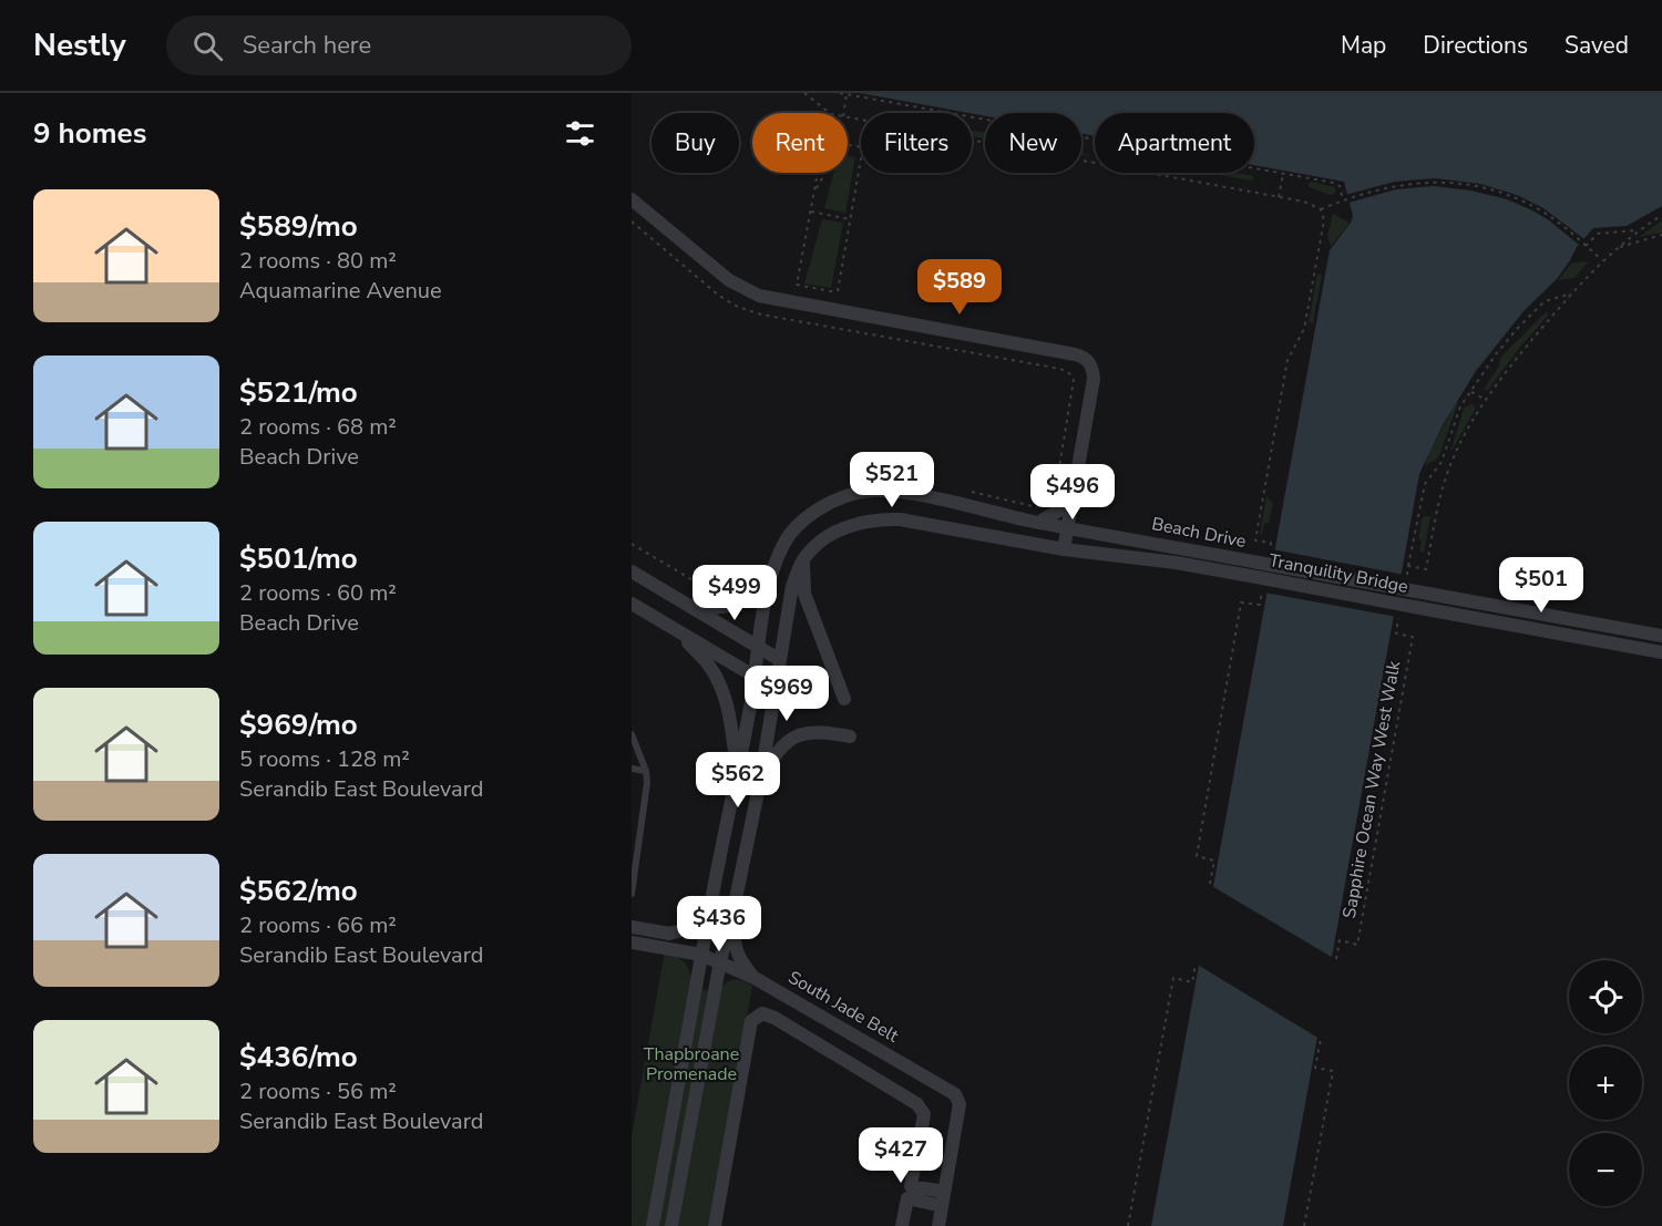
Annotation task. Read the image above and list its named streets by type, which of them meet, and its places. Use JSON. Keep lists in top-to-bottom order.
{
  "streets": {
    "street": ["Beach Drive", "Tranquility Bridge", "South Jade Belt"],
    "path": ["Sapphire Ocean Way West Walk"]
  },
  "crossings": [
    ["Beach Drive", "Tranquility Bridge"],
    ["Beach Drive", "South Jade Belt"]
  ],
  "parks": ["Thapbroane Promenade"],
  "page": {
    "header": "Nestly",
    "search": "Search here",
    "nav": ["Map", "Directions", "Saved"],
    "heading": "9 homes",
    "chip": [
      "Buy",
      "Rent",
      "Filters",
      "New",
      "Apartment"
    ],
    "list": [
      {
        "name": "$589/mo",
        "note": "2 rooms · 80 m² · Aquamarine Avenue"
      },
      {
        "name": "$521/mo",
        "note": "2 rooms · 68 m² · Beach Drive"
      },
      {
        "name": "$501/mo",
        "note": "2 rooms · 60 m² · Beach Drive"
      },
      {
        "name": "$969/mo",
        "note": "5 rooms · 128 m² · Serandib East Boulevard"
      },
      {
        "name": "$562/mo",
        "note": "2 rooms · 66 m² · Serandib East Boulevard"
      },
      {
        "name": "$436/mo",
        "note": "2 rooms · 56 m² · Serandib East Boulevard"
      }
    ],
    "price": [
      "$589",
      "$521",
      "$496",
      "$501",
      "$499",
      "$969",
      "$562",
      "$436",
      "$427"
    ],
    "map_buttons": ["+", "−"]
  }
}
